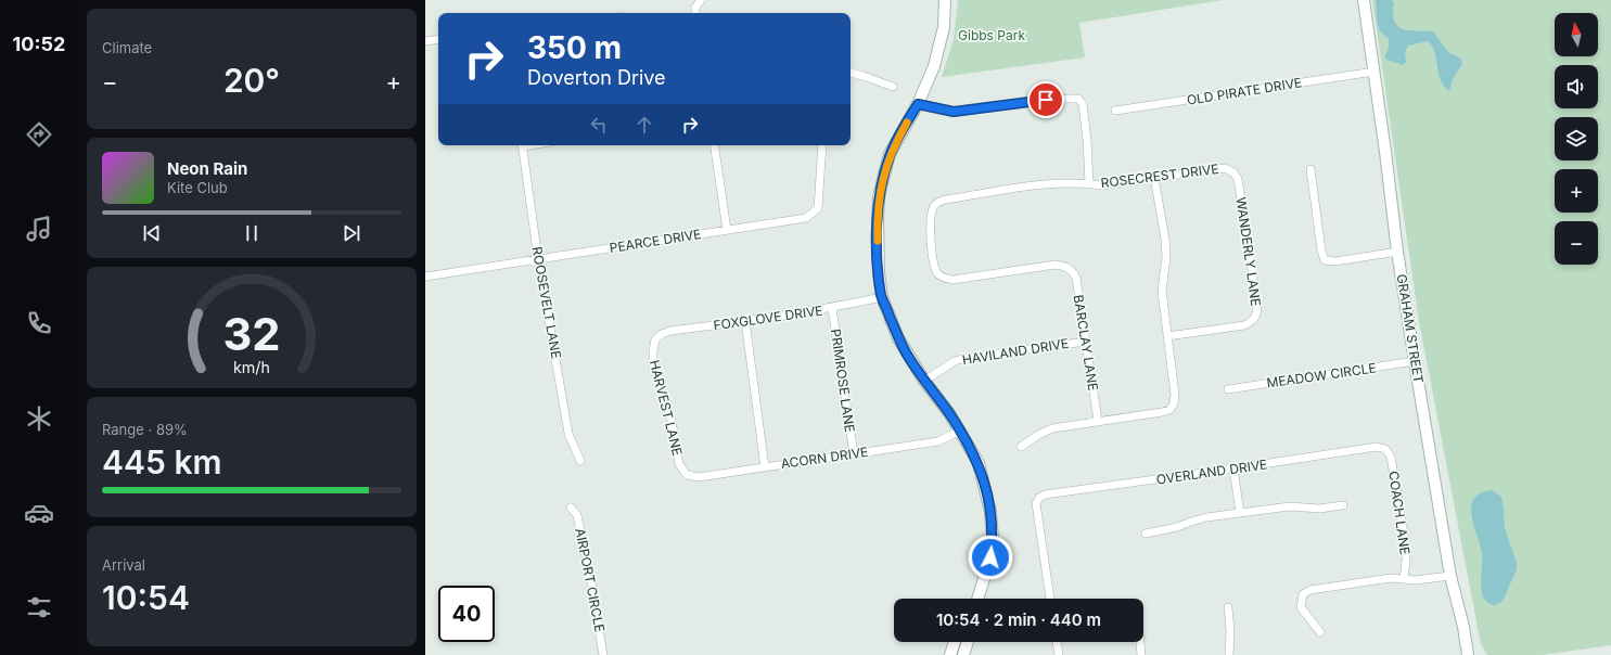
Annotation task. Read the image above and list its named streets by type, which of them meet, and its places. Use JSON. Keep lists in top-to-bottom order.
{
  "streets": {
    "street": [
      "OLD PIRATE DRIVE",
      "ROSECREST DRIVE",
      "PEARCE DRIVE",
      "WANDERLY LANE",
      "ROOSEVELT LANE",
      "FOXGLOVE DRIVE",
      "GRAHAM STREET",
      "BARCLAY LANE",
      "HAVILAND DRIVE",
      "MEADOW CIRCLE",
      "PRIMROSE LANE",
      "HARVEST LANE",
      "ACORN DRIVE",
      "OVERLAND DRIVE",
      "COACH LANE",
      "AIRPORT CIRCLE"
    ]
  },
  "crossings": [
    ["OLD PIRATE DRIVE", "GRAHAM STREET"],
    ["ROSECREST DRIVE", "WANDERLY LANE"],
    ["ROSECREST DRIVE", "BARCLAY LANE"],
    ["PEARCE DRIVE", "ROOSEVELT LANE"],
    ["FOXGLOVE DRIVE", "PRIMROSE LANE"],
    ["FOXGLOVE DRIVE", "HARVEST LANE"],
    ["GRAHAM STREET", "MEADOW CIRCLE"],
    ["BARCLAY LANE", "HAVILAND DRIVE"],
    ["PRIMROSE LANE", "ACORN DRIVE"],
    ["HARVEST LANE", "ACORN DRIVE"],
    ["OVERLAND DRIVE", "COACH LANE"]
  ],
  "parks": ["Gibbs Park"],
  "north": "top",
  "page": {
    "tabs": "10:52",
    "tile": [
      "Climate",
      ["Range · 89%", "445 km"],
      ["Arrival", "10:54"]
    ],
    "map_buttons": ["+", "−"],
    "turn": ["350 m", "Doverton Drive"],
    "heat": ["−", "20°", "+"],
    "song": ["Neon Rain", "Kite Club"],
    "limit": "40",
    "trip": "10:54 · 2 min · 440 m",
    "gauge": ["32", "km/h"]
  }
}
